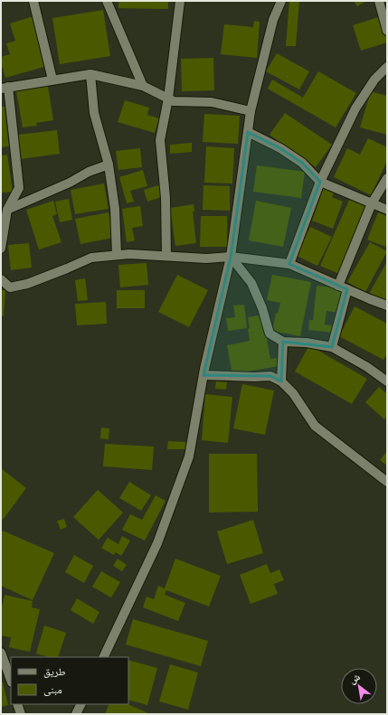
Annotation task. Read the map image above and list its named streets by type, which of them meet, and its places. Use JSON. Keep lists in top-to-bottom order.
{
  "legend": ["طريق", "مبنى"],
  "north": "top left"
}
